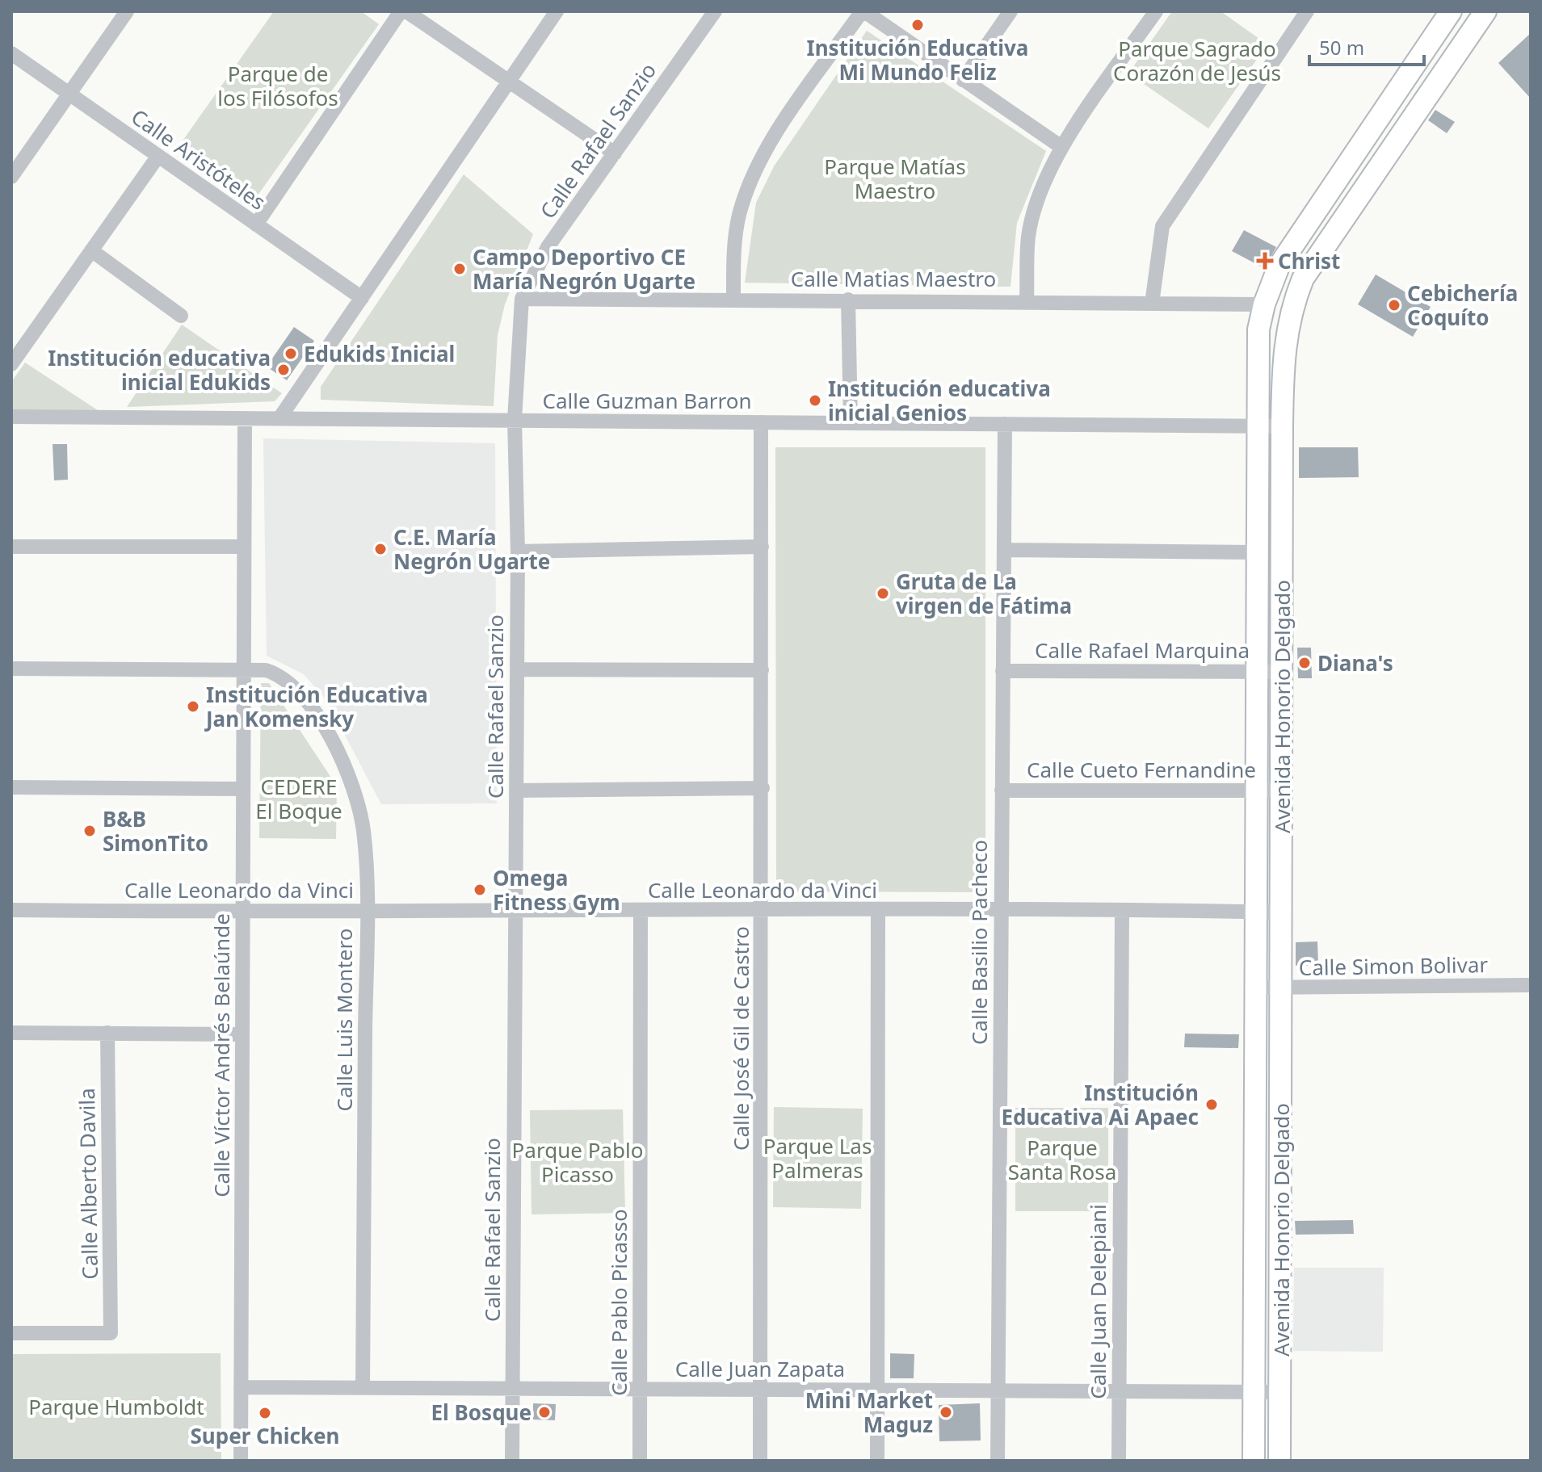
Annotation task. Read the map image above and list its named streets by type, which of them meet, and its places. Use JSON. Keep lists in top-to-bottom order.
{
  "streets": {
    "street": [
      "Calle Rafael Sanzio",
      "Calle Aristóteles",
      "Calle Matias Maestro",
      "Calle Guzman Barron",
      "Calle Rafael Marquina",
      "Avenida Honorio Delgado",
      "Calle Cueto Fernandine",
      "Calle Leonardo da Vinci",
      "Calle Basilio Pacheco",
      "Calle Simon Bolivar",
      "Calle Luis Montero",
      "Calle José Gil de Castro",
      "Calle Víctor Andrés Belaúnde",
      "Calle Alberto Davila",
      "Calle Juan Delepiani",
      "Calle Pablo Picasso",
      "Calle Juan Zapata"
    ]
  },
  "crossings": [
    ["Calle Rafael Sanzio", "Calle Matias Maestro"],
    ["Calle Rafael Sanzio", "Calle Guzman Barron"],
    ["Calle Rafael Sanzio", "Calle Leonardo da Vinci"],
    ["Calle Rafael Sanzio", "Calle Juan Zapata"],
    ["Calle Matias Maestro", "Avenida Honorio Delgado"],
    ["Calle Guzman Barron", "Avenida Honorio Delgado"],
    ["Calle Guzman Barron", "Calle Basilio Pacheco"],
    ["Calle Guzman Barron", "Calle José Gil de Castro"],
    ["Calle Guzman Barron", "Calle Víctor Andrés Belaúnde"],
    ["Calle Rafael Marquina", "Avenida Honorio Delgado"],
    ["Calle Rafael Marquina", "Calle Basilio Pacheco"],
    ["Avenida Honorio Delgado", "Calle Cueto Fernandine"],
    ["Avenida Honorio Delgado", "Calle Leonardo da Vinci"],
    ["Avenida Honorio Delgado", "Calle Simon Bolivar"],
    ["Avenida Honorio Delgado", "Calle Juan Zapata"],
    ["Calle Cueto Fernandine", "Calle Basilio Pacheco"],
    ["Calle Leonardo da Vinci", "Calle Basilio Pacheco"],
    ["Calle Leonardo da Vinci", "Calle Luis Montero"],
    ["Calle Leonardo da Vinci", "Calle José Gil de Castro"],
    ["Calle Leonardo da Vinci", "Calle Víctor Andrés Belaúnde"],
    ["Calle Leonardo da Vinci", "Calle Juan Delepiani"],
    ["Calle Leonardo da Vinci", "Calle Pablo Picasso"],
    ["Calle Basilio Pacheco", "Calle Juan Zapata"],
    ["Calle Luis Montero", "Calle Víctor Andrés Belaúnde"],
    ["Calle Luis Montero", "Calle Juan Zapata"],
    ["Calle José Gil de Castro", "Calle Juan Zapata"],
    ["Calle Víctor Andrés Belaúnde", "Calle Juan Zapata"],
    ["Calle Juan Delepiani", "Calle Juan Zapata"],
    ["Calle Pablo Picasso", "Calle Juan Zapata"]
  ],
  "parks": [
    "Parque Sagrado Corazón de Jesús",
    "Parque de los Filósofos",
    "Parque Matías Maestro",
    "CEDERE El Boque",
    "Parque Las Palmeras",
    "Parque Santa Rosa",
    "Parque Pablo Picasso",
    "Parque Humboldt"
  ],
  "places": {
    "other": [
      "Institución Educativa Mi Mundo Feliz",
      "Campo Deportivo CE María Negrón Ugarte",
      "Cebichería Coquíto",
      "Edukids Inicial",
      "Institución educativa inicial Edukids",
      "Institución educativa inicial Genios",
      "C.E. María Negrón Ugarte",
      "Gruta de La virgen de Fátima",
      "Diana's",
      "Institución Educativa Jan Komensky",
      "B&B SimonTito",
      "Omega Fitness Gym",
      "Institución Educativa Ai Apaec",
      "El Bosque",
      "Mini Market Maguz",
      "Super Chicken"
    ],
    "health": ["Christ"]
  },
  "scale_bar": "50 m"
}
